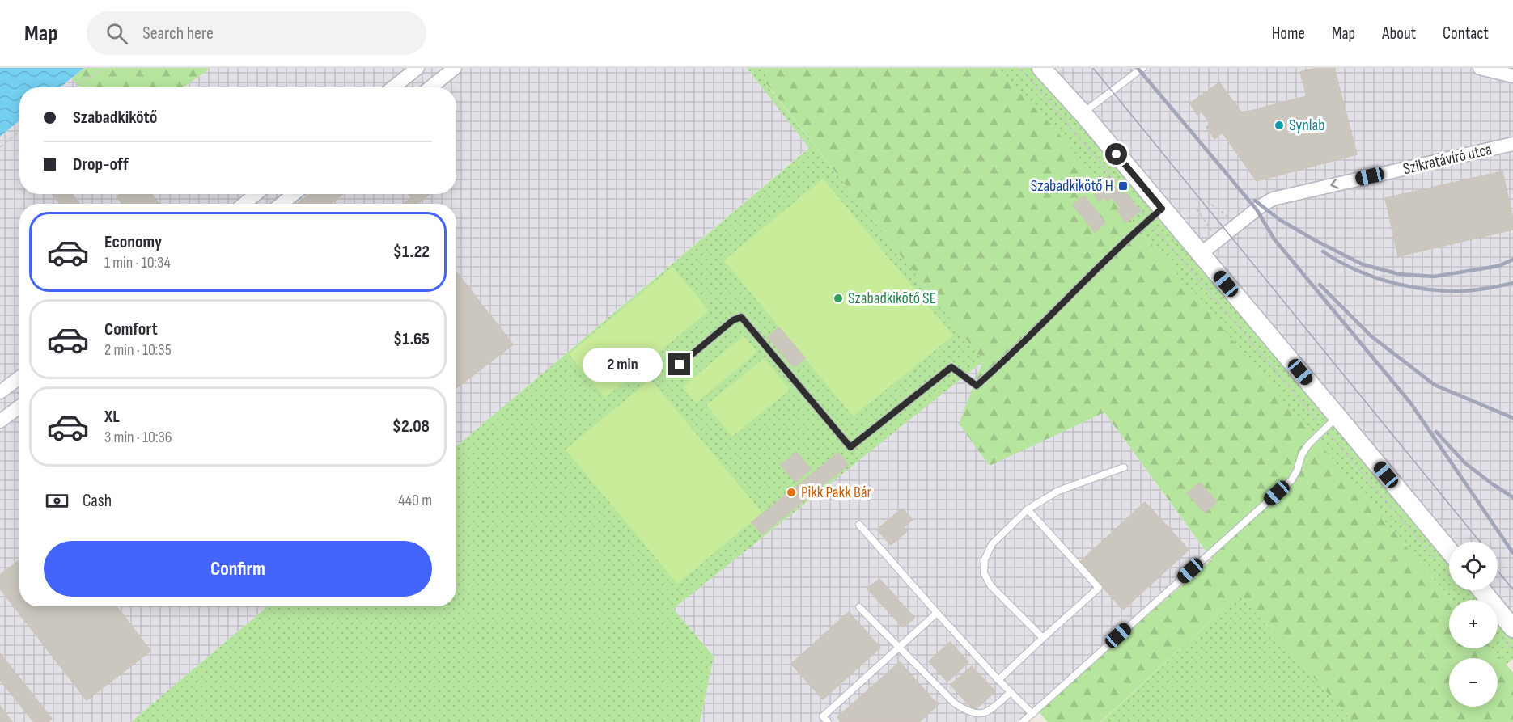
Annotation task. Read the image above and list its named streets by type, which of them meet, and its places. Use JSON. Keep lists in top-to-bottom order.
{
  "streets": {
    "street": ["Szikratávíró utca"]
  },
  "one_way": ["Szikratávíró utca"],
  "places": {
    "other": ["Synlab", "Szabadkikötő SE", "Pikk Pakk Bár"],
    "transit": ["Szabadkikötő H"]
  },
  "page": {
    "header": "Map",
    "search": "Search here",
    "nav": [
      "Home",
      "Map",
      "About",
      "Contact"
    ],
    "banner": ["Szabadkikötő", "Drop-off"],
    "list": [
      {
        "name": "Economy",
        "note": "1 min · 10:34",
        "value": "$1.22"
      },
      {
        "name": "Comfort",
        "note": "2 min · 10:35",
        "value": "$1.65"
      },
      {
        "name": "XL",
        "note": "3 min · 10:36",
        "value": "$2.08"
      }
    ],
    "bubble": "2 min",
    "pay": ["Cash", "440 m"],
    "buttons": "Confirm",
    "map_buttons": ["+", "−"]
  }
}
